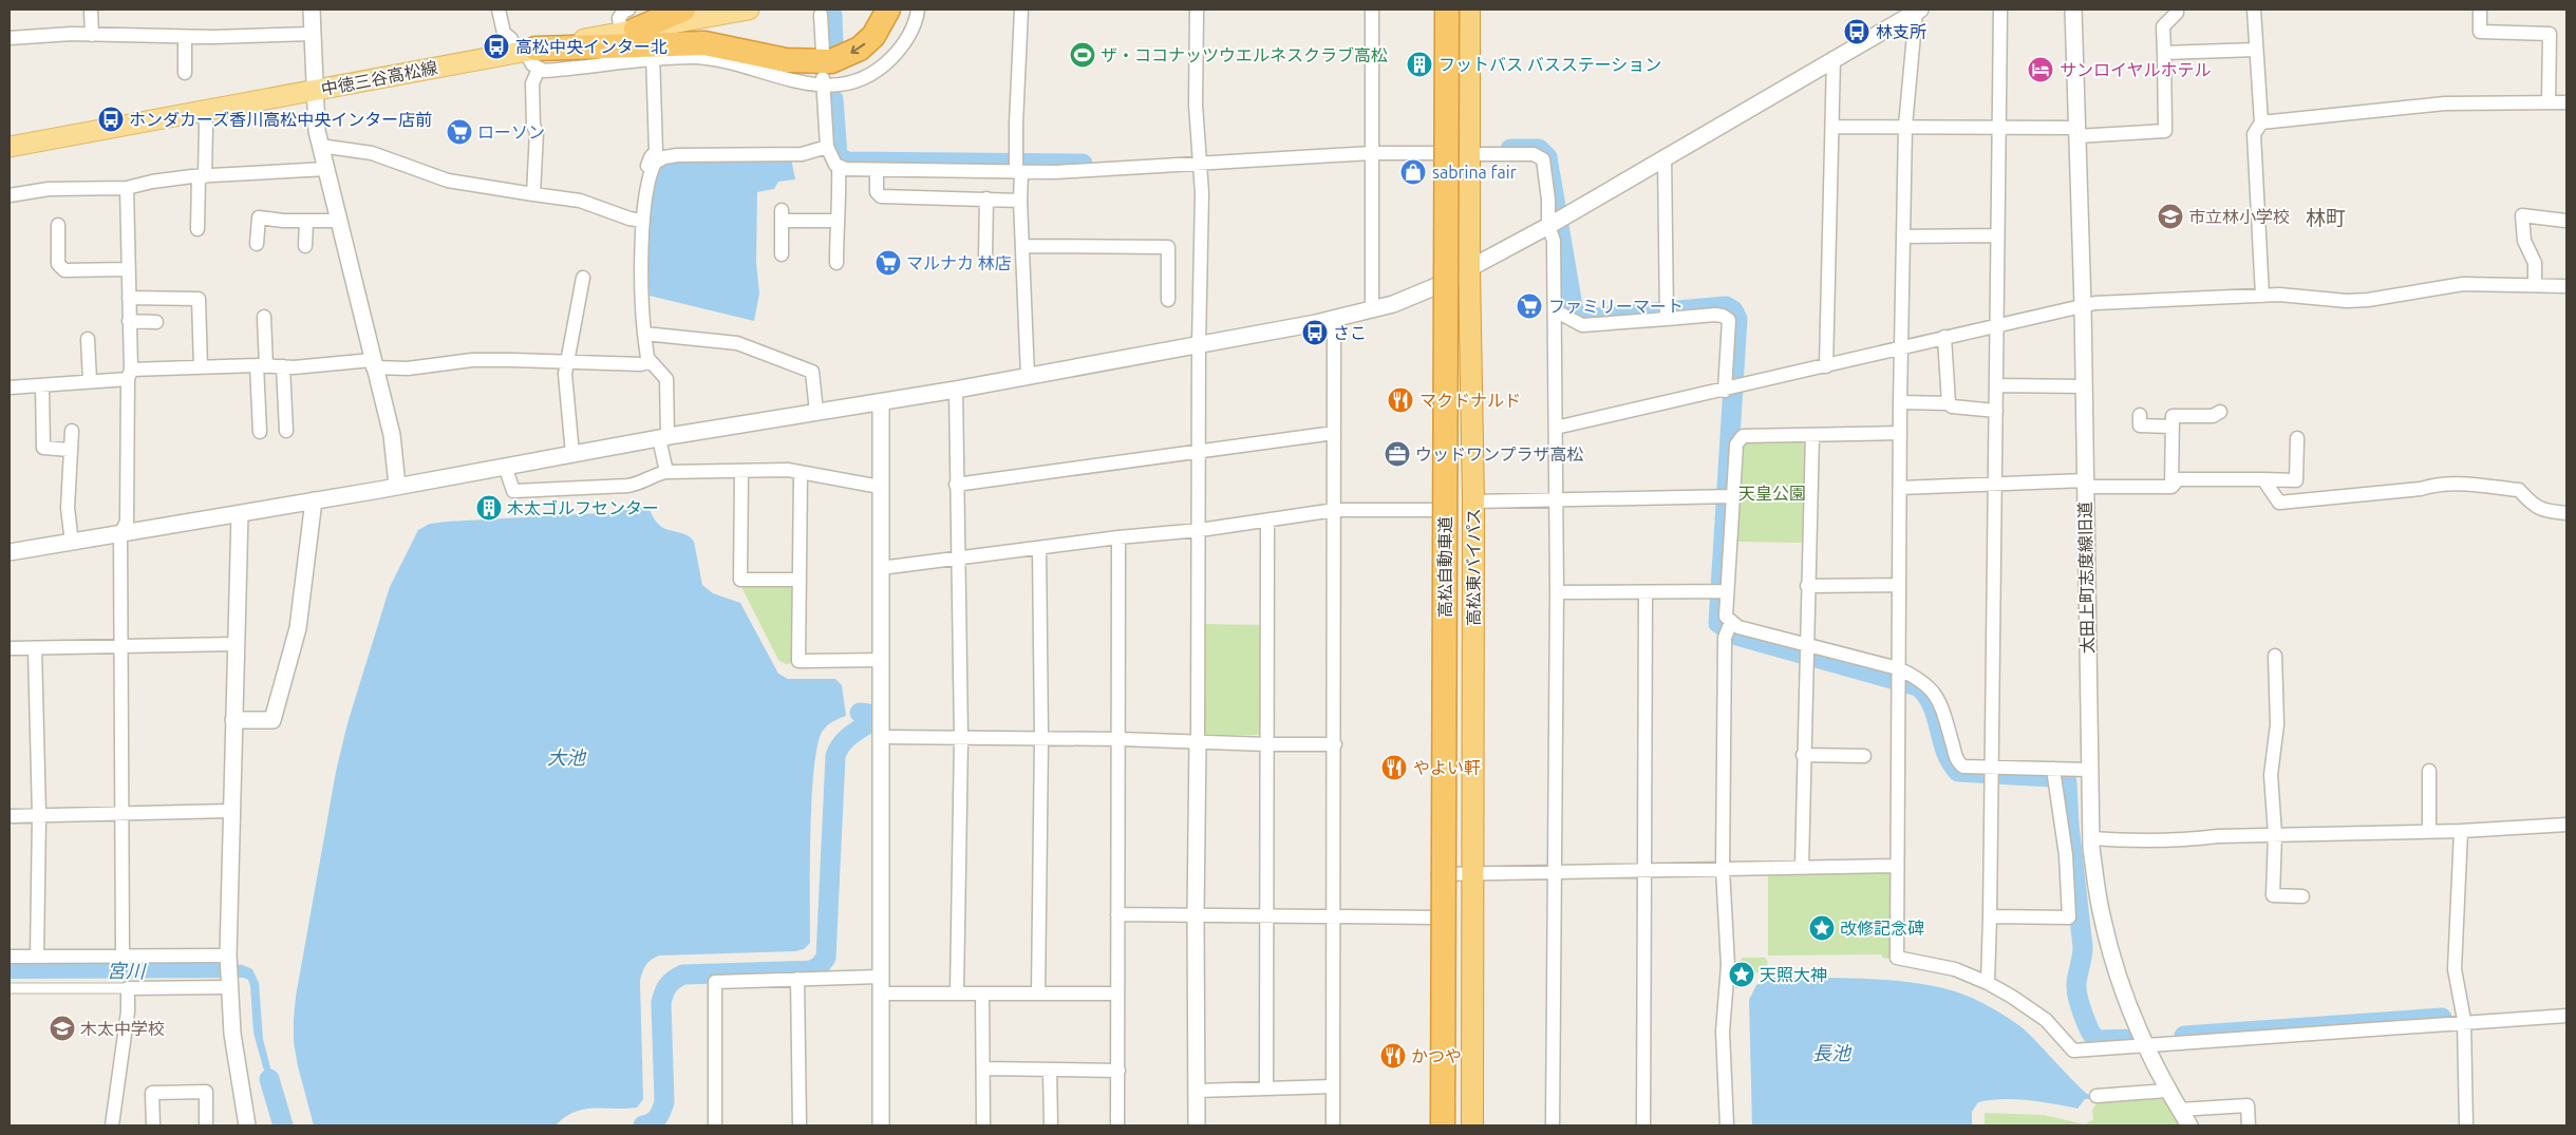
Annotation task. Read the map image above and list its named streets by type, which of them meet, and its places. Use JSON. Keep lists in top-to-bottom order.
{
  "streets": {
    "highway": ["高松自動車道", "高松東バイパス"],
    "main road": ["中徳三谷高松線"],
    "street": ["太田上町志度線旧道"]
  },
  "districts": ["林町"],
  "water": ["大池", "宮川", "長池"],
  "parks": ["天皇公園"],
  "places": {
    "bus stop": [
      "林支所",
      "高松中央インター北",
      "ホンダカーズ香川高松中央インター店前",
      "さこ"
    ],
    "sports": ["ザ・ココナッツウエルネスクラブ高松"],
    "building": ["フットバス バスステーション", "木太ゴルフセンター"],
    "hotel": ["サンロイヤルホテル"],
    "supermarket": ["ローソン", "マルナカ 林店", "ファミリーマート"],
    "shop": ["sabrina fair"],
    "school or university": ["市立林小学校", "木太中学校"],
    "restaurant": ["マクドナルド", "やよい軒", "かつや"],
    "office": ["ウッドワンプラザ高松"],
    "place": ["改修記念碑", "天照大神"]
  }
}
